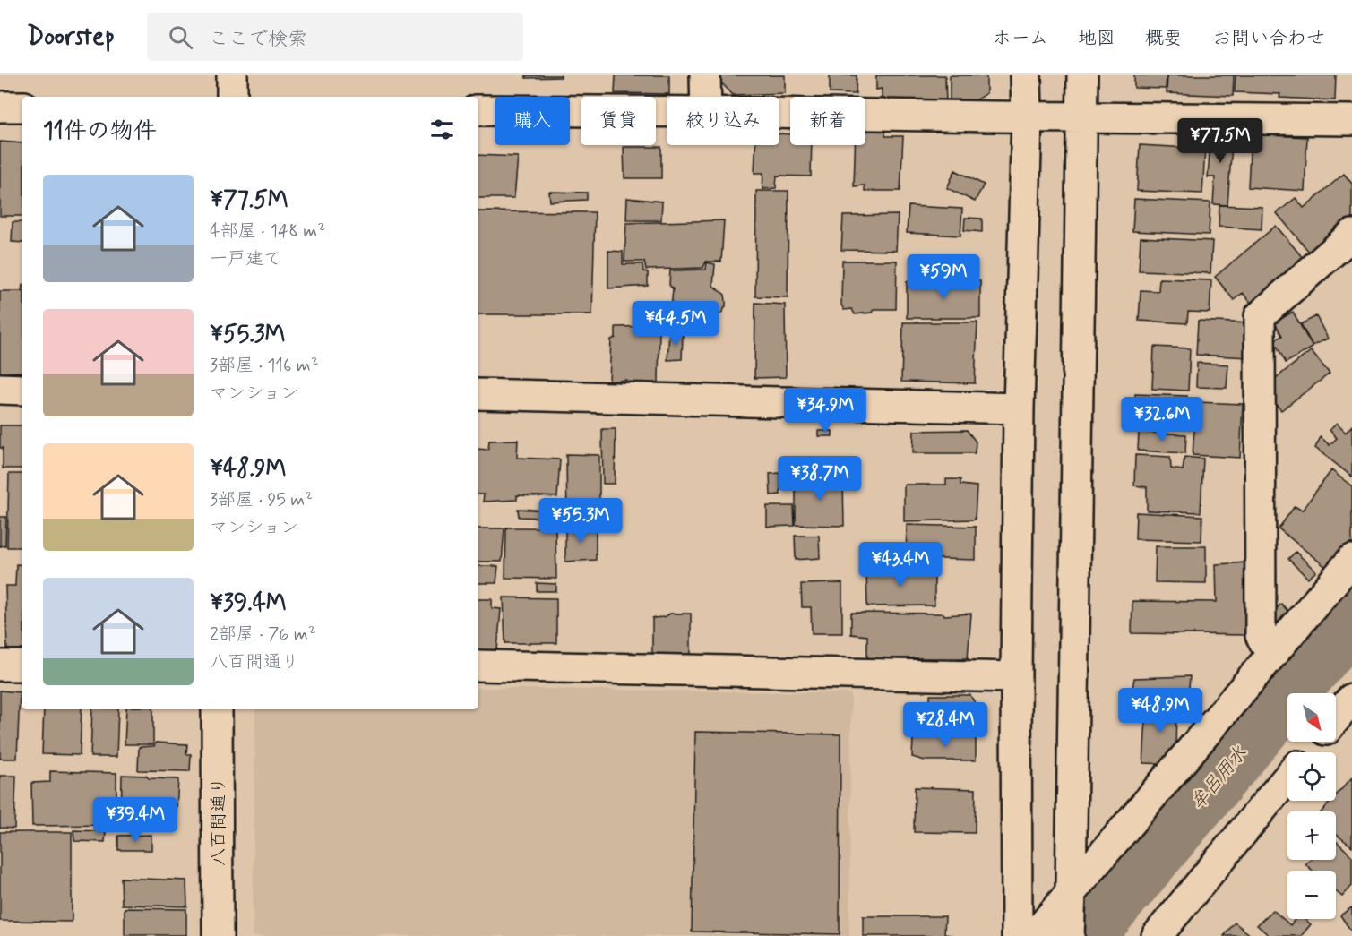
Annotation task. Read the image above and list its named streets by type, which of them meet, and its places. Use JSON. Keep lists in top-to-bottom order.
{
  "streets": {
    "street": ["八百間通り"]
  },
  "water": ["牟呂用水"],
  "north": "bottom right",
  "page": {
    "header": "Doorstep",
    "search": "ここで検索",
    "nav": [
      "ホーム",
      "地図",
      "概要",
      "お問い合わせ"
    ],
    "chip": [
      "購入",
      "賃貸",
      "絞り込み",
      "新着"
    ],
    "heading": "11件の物件",
    "price": [
      "¥77.5M",
      "¥59M",
      "¥44.5M",
      "¥34.9M",
      "¥32.6M",
      "¥38.7M",
      "¥55.3M",
      "¥43.4M",
      "¥48.9M",
      "¥28.4M",
      "¥39.4M"
    ],
    "list": [
      {
        "name": "¥77.5M",
        "note": "4部屋 · 148 m² · 一戸建て"
      },
      {
        "name": "¥55.3M",
        "note": "3部屋 · 116 m² · マンション"
      },
      {
        "name": "¥48.9M",
        "note": "3部屋 · 95 m² · マンション"
      },
      {
        "name": "¥39.4M",
        "note": "2部屋 · 76 m² · 八百間通り"
      }
    ],
    "map_buttons": ["+", "−"]
  }
}
